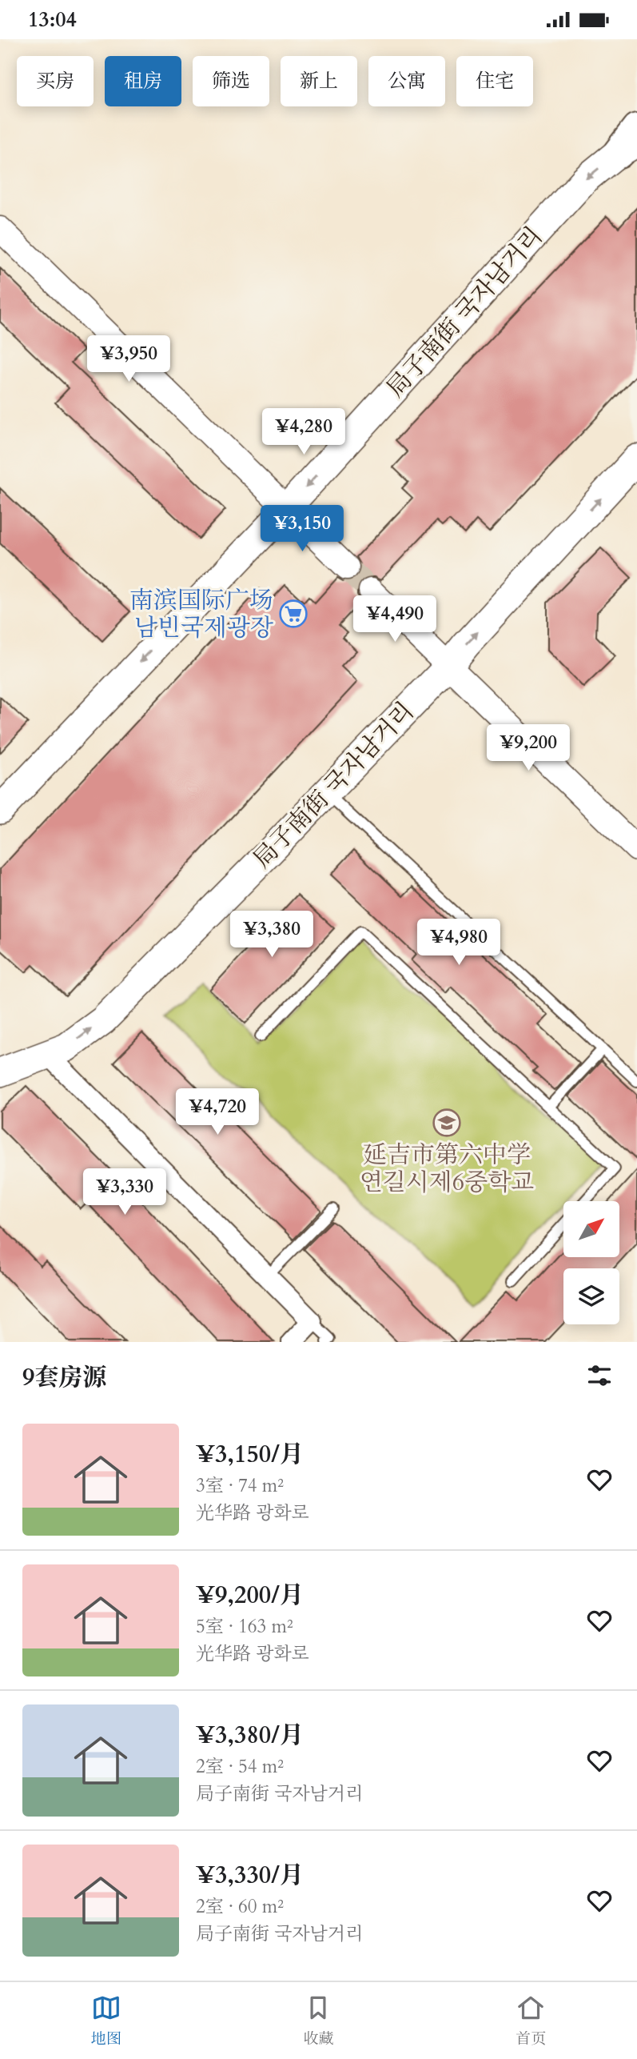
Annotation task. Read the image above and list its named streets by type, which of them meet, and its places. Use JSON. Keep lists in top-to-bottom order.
{
  "streets": {
    "main road": ["局子南街 국자남거리"]
  },
  "places": {
    "supermarket": ["南滨国际广场 남빈국제광장"],
    "school or university": ["延吉市第六中学 연길시제6중학교"]
  },
  "north": "top right",
  "page": {
    "status": "13:04",
    "chip": [
      "买房",
      "租房",
      "筛选",
      "新上",
      "公寓",
      "住宅"
    ],
    "price": [
      "¥3,950",
      "¥4,280",
      "¥3,150",
      "¥4,490",
      "¥9,200",
      "¥3,380",
      "¥4,980",
      "¥4,720",
      "¥3,330"
    ],
    "heading": "9套房源",
    "list": [
      {
        "name": "¥3,150/月",
        "note": "3室 · 74 m² · 光华路 광화로"
      },
      {
        "name": "¥9,200/月",
        "note": "5室 · 163 m² · 光华路 광화로"
      },
      {
        "name": "¥3,380/月",
        "note": "2室 · 54 m² · 局子南街 국자남거리"
      },
      {
        "name": "¥3,330/月",
        "note": "2室 · 60 m² · 局子南街 국자남거리"
      }
    ],
    "tabs": ["地图", "收藏", "首页"]
  }
}
